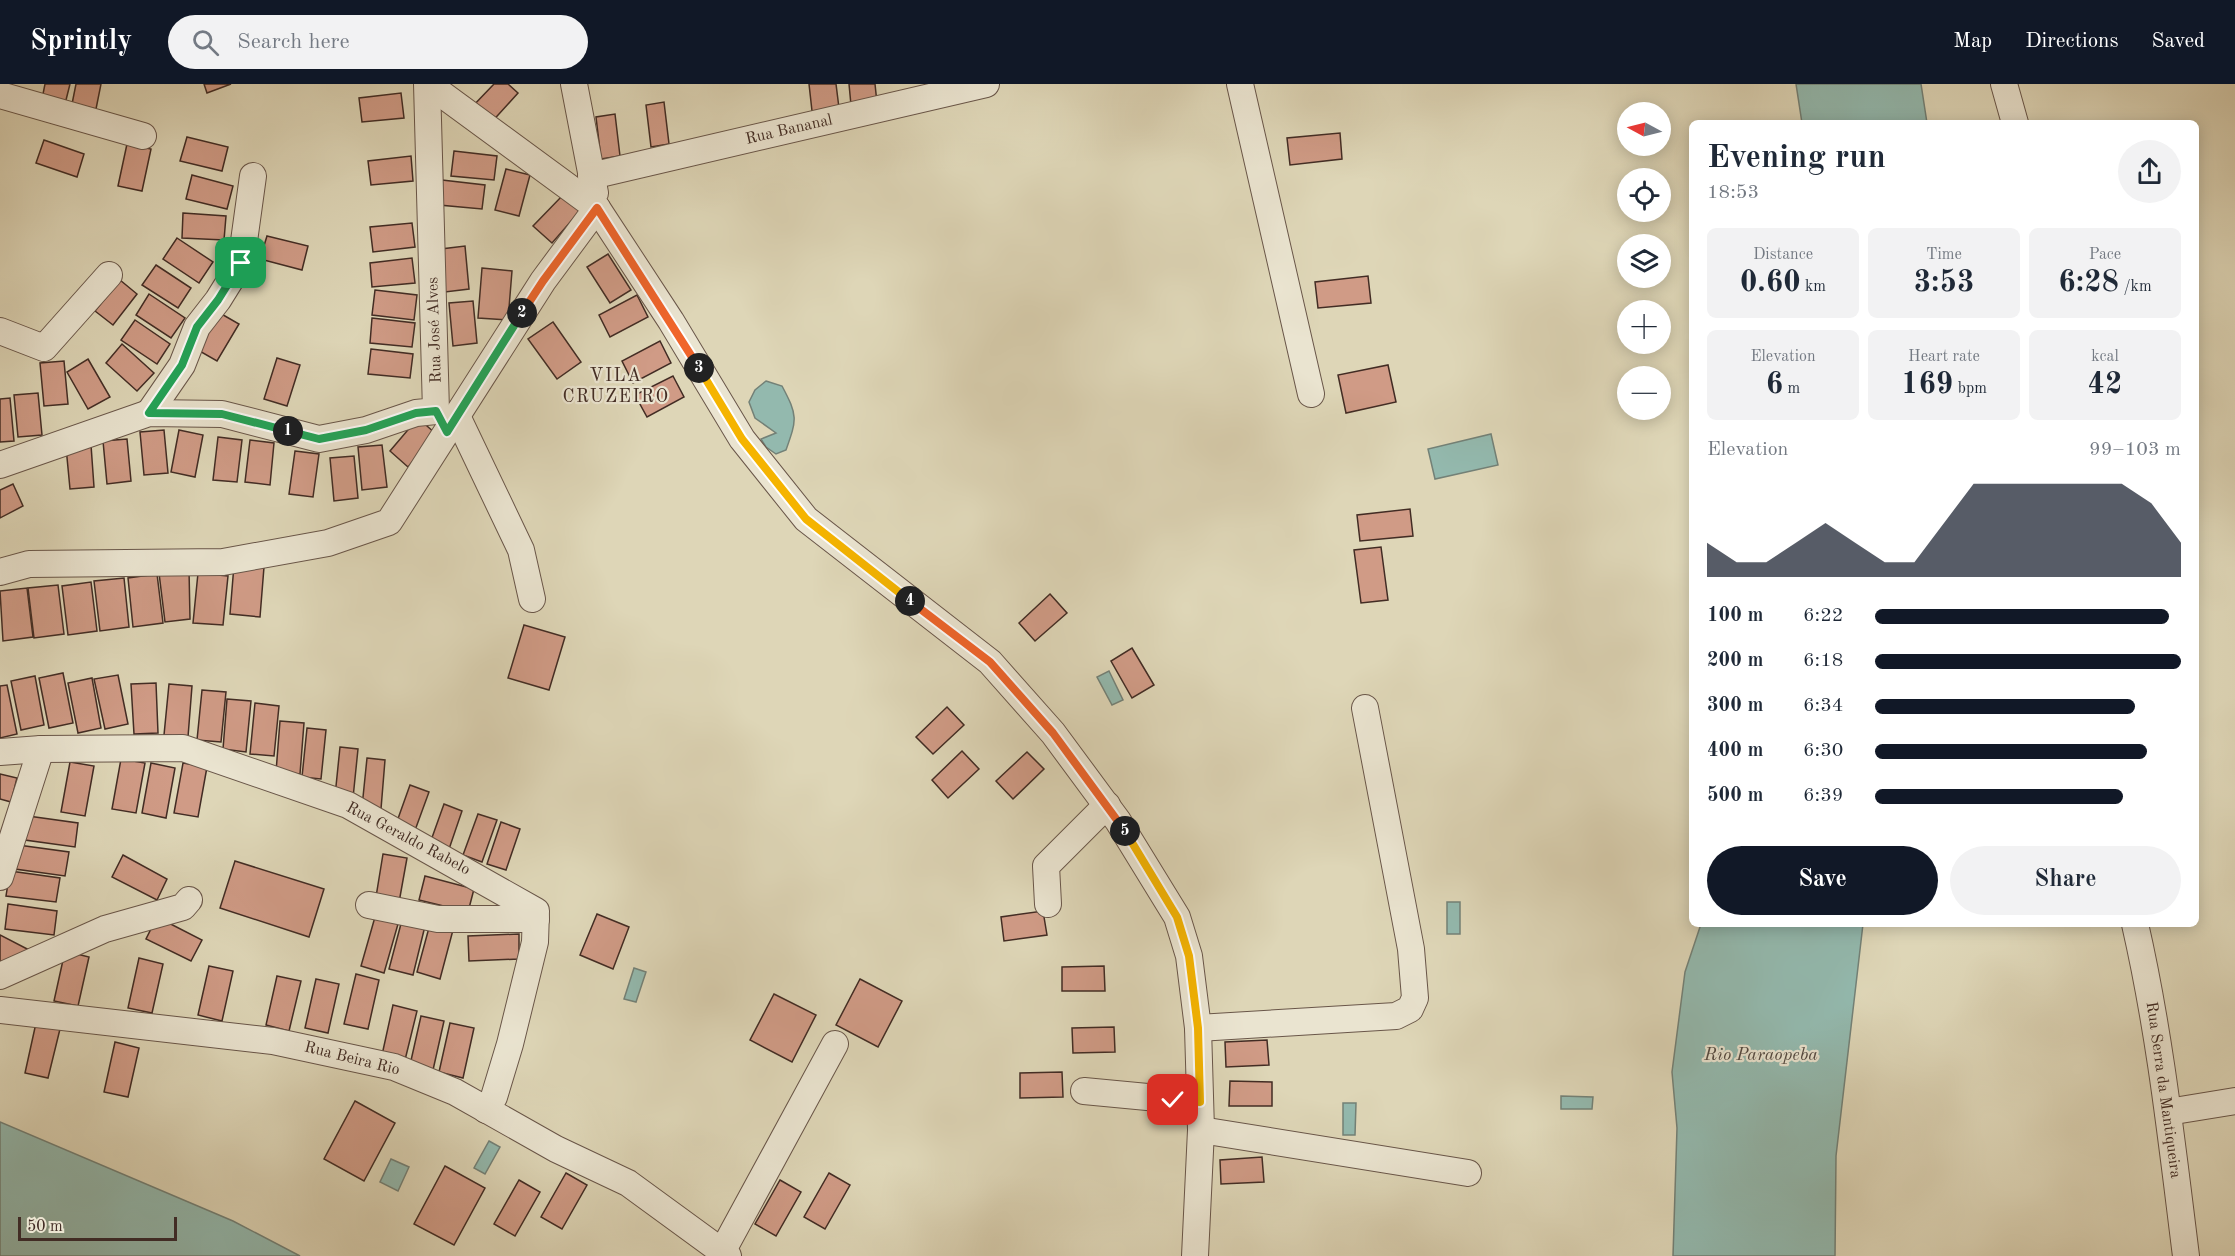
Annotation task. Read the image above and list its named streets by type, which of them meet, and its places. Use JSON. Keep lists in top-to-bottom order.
{
  "streets": {
    "street": [
      "Rua Bananal",
      "Rua José Alves",
      "Rua Geraldo Rabelo",
      "Rua Beira Rio",
      "Rua Serra da Mantiqueira"
    ]
  },
  "districts": ["VILA CRUZEIRO"],
  "water": ["Rio Paraopeba"],
  "scale_bar": "50 m",
  "north": "left",
  "page": {
    "header": "Sprintly",
    "search": "Search here",
    "nav": ["Map", "Directions", "Saved"],
    "map_buttons": ["+", "−"],
    "heading": ["Evening run", "18:53"],
    "stats": [
      ["Distance", "0.60 km"],
      ["Time", "3:53"],
      ["Pace", "6:28 /km"],
      ["Elevation", "6 m"],
      ["Heart rate", "169 bpm"],
      ["kcal", "42"]
    ],
    "pins": [
      "2",
      "3",
      "1",
      "4",
      "5"
    ],
    "chart": ["Elevation", "99–103 m"],
    "list": [
      {
        "name": "100 m",
        "note": "6:22"
      },
      {
        "name": "200 m",
        "note": "6:18"
      },
      {
        "name": "300 m",
        "note": "6:34"
      },
      {
        "name": "400 m",
        "note": "6:30"
      },
      {
        "name": "500 m",
        "note": "6:39"
      }
    ],
    "buttons": ["Save", "Share"],
    "scale": "50 m"
  }
}
